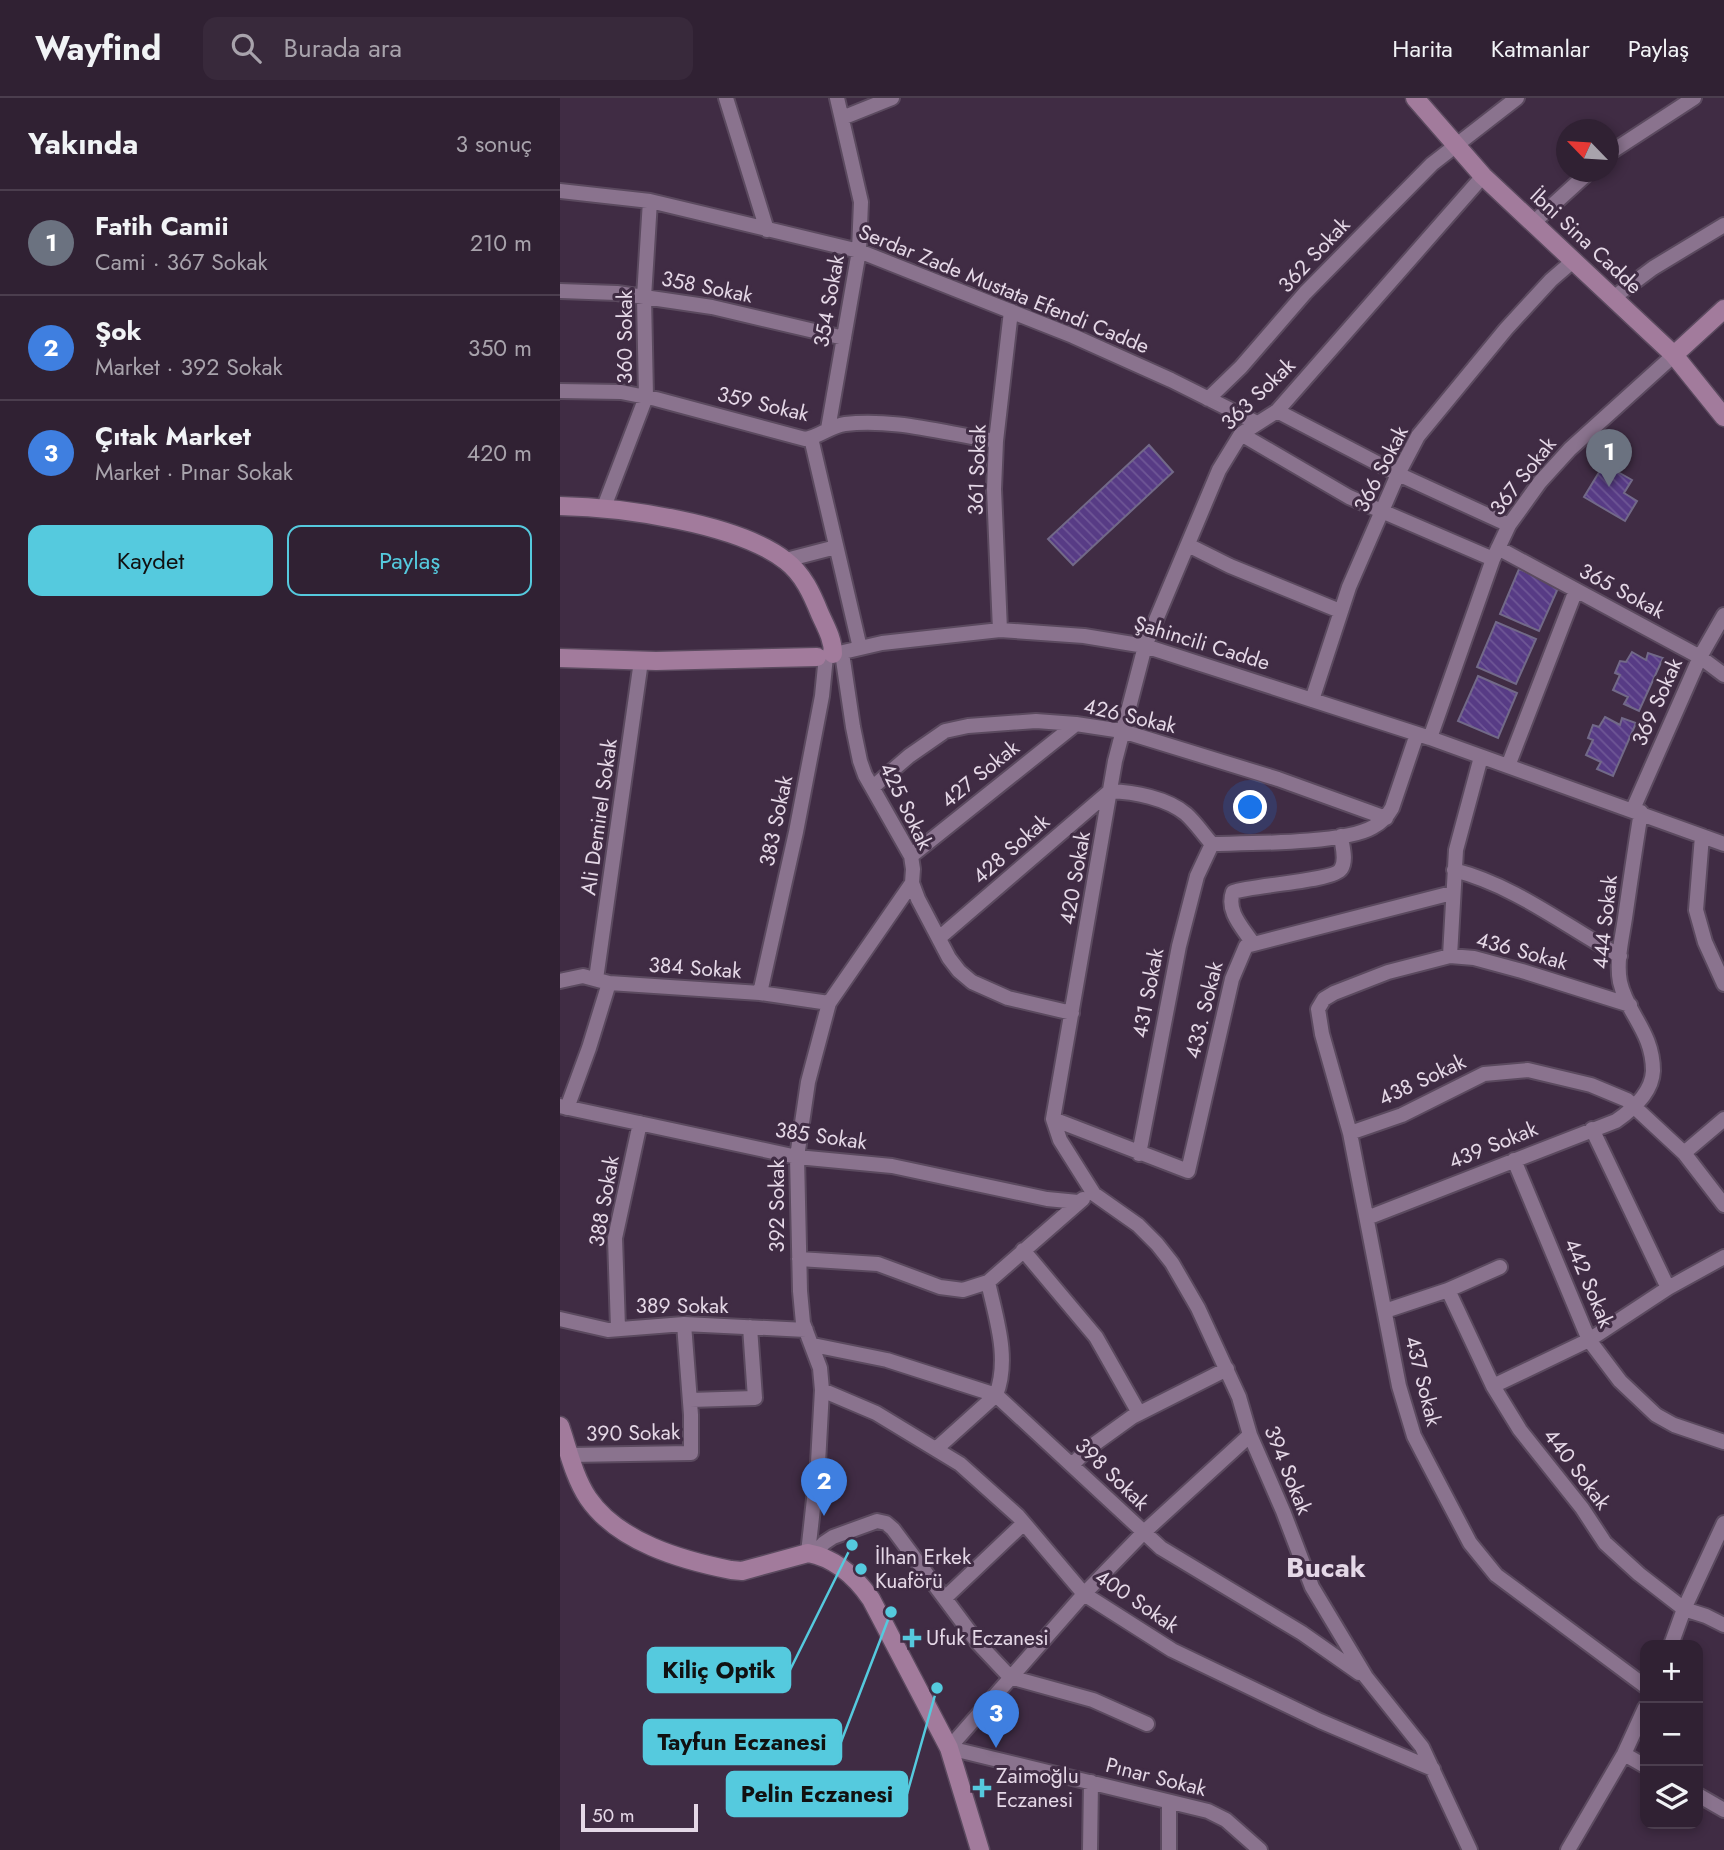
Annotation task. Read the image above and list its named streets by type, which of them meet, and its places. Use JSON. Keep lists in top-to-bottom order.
{
  "streets": {
    "street": [
      "İbni Sina Cadde",
      "362 Sokak",
      "358 Sokak",
      "Serdar Zade Mustata Efendi Cadde",
      "354 Sokak",
      "360 Sokak",
      "363 Sokak",
      "359 Sokak",
      "366 Sokak",
      "361 Sokak",
      "367 Sokak",
      "365 Sokak",
      "Şahincili Cadde",
      "369 Sokak",
      "426 Sokak",
      "427 Sokak",
      "425 Sokak",
      "Ali Demirel Sokak",
      "383 Sokak",
      "428 Sokak",
      "420 Sokak",
      "444 Sokak",
      "436 Sokak",
      "384 Sokak",
      "431 Sokak",
      "433. Sokak",
      "438 Sokak",
      "385 Sokak",
      "439 Sokak",
      "388 Sokak",
      "392 Sokak",
      "442 Sokak",
      "389 Sokak",
      "437 Sokak",
      "390 Sokak",
      "440 Sokak",
      "394 Sokak",
      "398 Sokak",
      "400 Sokak",
      "Pınar Sokak"
    ]
  },
  "crossings": [
    ["İbni Sina Cadde", "362 Sokak"],
    ["İbni Sina Cadde", "363 Sokak"],
    ["İbni Sina Cadde", "366 Sokak"],
    ["İbni Sina Cadde", "367 Sokak"],
    ["362 Sokak", "Serdar Zade Mustata Efendi Cadde"],
    ["358 Sokak", "354 Sokak"],
    ["358 Sokak", "360 Sokak"],
    ["Serdar Zade Mustata Efendi Cadde", "354 Sokak"],
    ["Serdar Zade Mustata Efendi Cadde", "360 Sokak"],
    ["Serdar Zade Mustata Efendi Cadde", "363 Sokak"],
    ["Serdar Zade Mustata Efendi Cadde", "361 Sokak"],
    ["354 Sokak", "359 Sokak"],
    ["360 Sokak", "359 Sokak"],
    ["363 Sokak", "365 Sokak"],
    ["363 Sokak", "Şahincili Cadde"],
    ["363 Sokak", "420 Sokak"],
    ["359 Sokak", "361 Sokak"],
    ["366 Sokak", "365 Sokak"],
    ["366 Sokak", "Şahincili Cadde"],
    ["361 Sokak", "Şahincili Cadde"],
    ["367 Sokak", "365 Sokak"],
    ["367 Sokak", "Şahincili Cadde"],
    ["367 Sokak", "426 Sokak"],
    ["365 Sokak", "369 Sokak"],
    ["Şahincili Cadde", "369 Sokak"],
    ["Şahincili Cadde", "425 Sokak"],
    ["Şahincili Cadde", "Ali Demirel Sokak"],
    ["Şahincili Cadde", "383 Sokak"],
    ["Şahincili Cadde", "420 Sokak"],
    ["Şahincili Cadde", "444 Sokak"],
    ["369 Sokak", "444 Sokak"],
    ["426 Sokak", "427 Sokak"],
    ["426 Sokak", "425 Sokak"],
    ["426 Sokak", "420 Sokak"],
    ["427 Sokak", "425 Sokak"],
    ["425 Sokak", "383 Sokak"],
    ["425 Sokak", "428 Sokak"],
    ["425 Sokak", "420 Sokak"],
    ["425 Sokak", "392 Sokak"],
    ["Ali Demirel Sokak", "384 Sokak"],
    ["Ali Demirel Sokak", "385 Sokak"],
    ["383 Sokak", "384 Sokak"],
    ["428 Sokak", "420 Sokak"],
    ["420 Sokak", "394 Sokak"],
    ["444 Sokak", "436 Sokak"],
    ["444 Sokak", "438 Sokak"],
    ["444 Sokak", "439 Sokak"],
    ["436 Sokak", "437 Sokak"],
    ["384 Sokak", "392 Sokak"],
    ["431 Sokak", "433. Sokak"],
    ["438 Sokak", "439 Sokak"],
    ["438 Sokak", "437 Sokak"],
    ["385 Sokak", "388 Sokak"],
    ["385 Sokak", "392 Sokak"],
    ["439 Sokak", "442 Sokak"],
    ["439 Sokak", "437 Sokak"],
    ["388 Sokak", "389 Sokak"],
    ["392 Sokak", "389 Sokak"],
    ["392 Sokak", "398 Sokak"],
    ["392 Sokak", "400 Sokak"],
    ["389 Sokak", "390 Sokak"],
    ["394 Sokak", "398 Sokak"],
    ["394 Sokak", "400 Sokak"]
  ],
  "districts": ["Bucak"],
  "places": {
    "other": [
      "Kiliç Optik",
      "İlhan Erkek Kuaförü",
      "Tayfun Eczanesi",
      "Pelin Eczanesi"
    ],
    "health": ["Ufuk Eczanesi", "Zaimoğlu Eczanesi"]
  },
  "scale_bar": "50 m",
  "north": "top left",
  "page": {
    "header": "Wayfind",
    "search": "Burada ara",
    "nav": ["Harita", "Katmanlar", "Paylaş"],
    "heading": ["Yakında", "3 sonuç"],
    "list": [
      {
        "mark": "1",
        "name": "Fatih Camii",
        "note": "Cami · 367 Sokak",
        "value": "210 m"
      },
      {
        "mark": "2",
        "name": "Şok",
        "note": "Market · 392 Sokak",
        "value": "350 m"
      },
      {
        "mark": "3",
        "name": "Çıtak Market",
        "note": "Market · Pınar Sokak",
        "value": "420 m"
      }
    ],
    "pins": ["1", "2", "3"],
    "buttons": ["Kaydet", "Paylaş"],
    "map_buttons": ["+", "−"],
    "scale": "50 m"
  }
}
